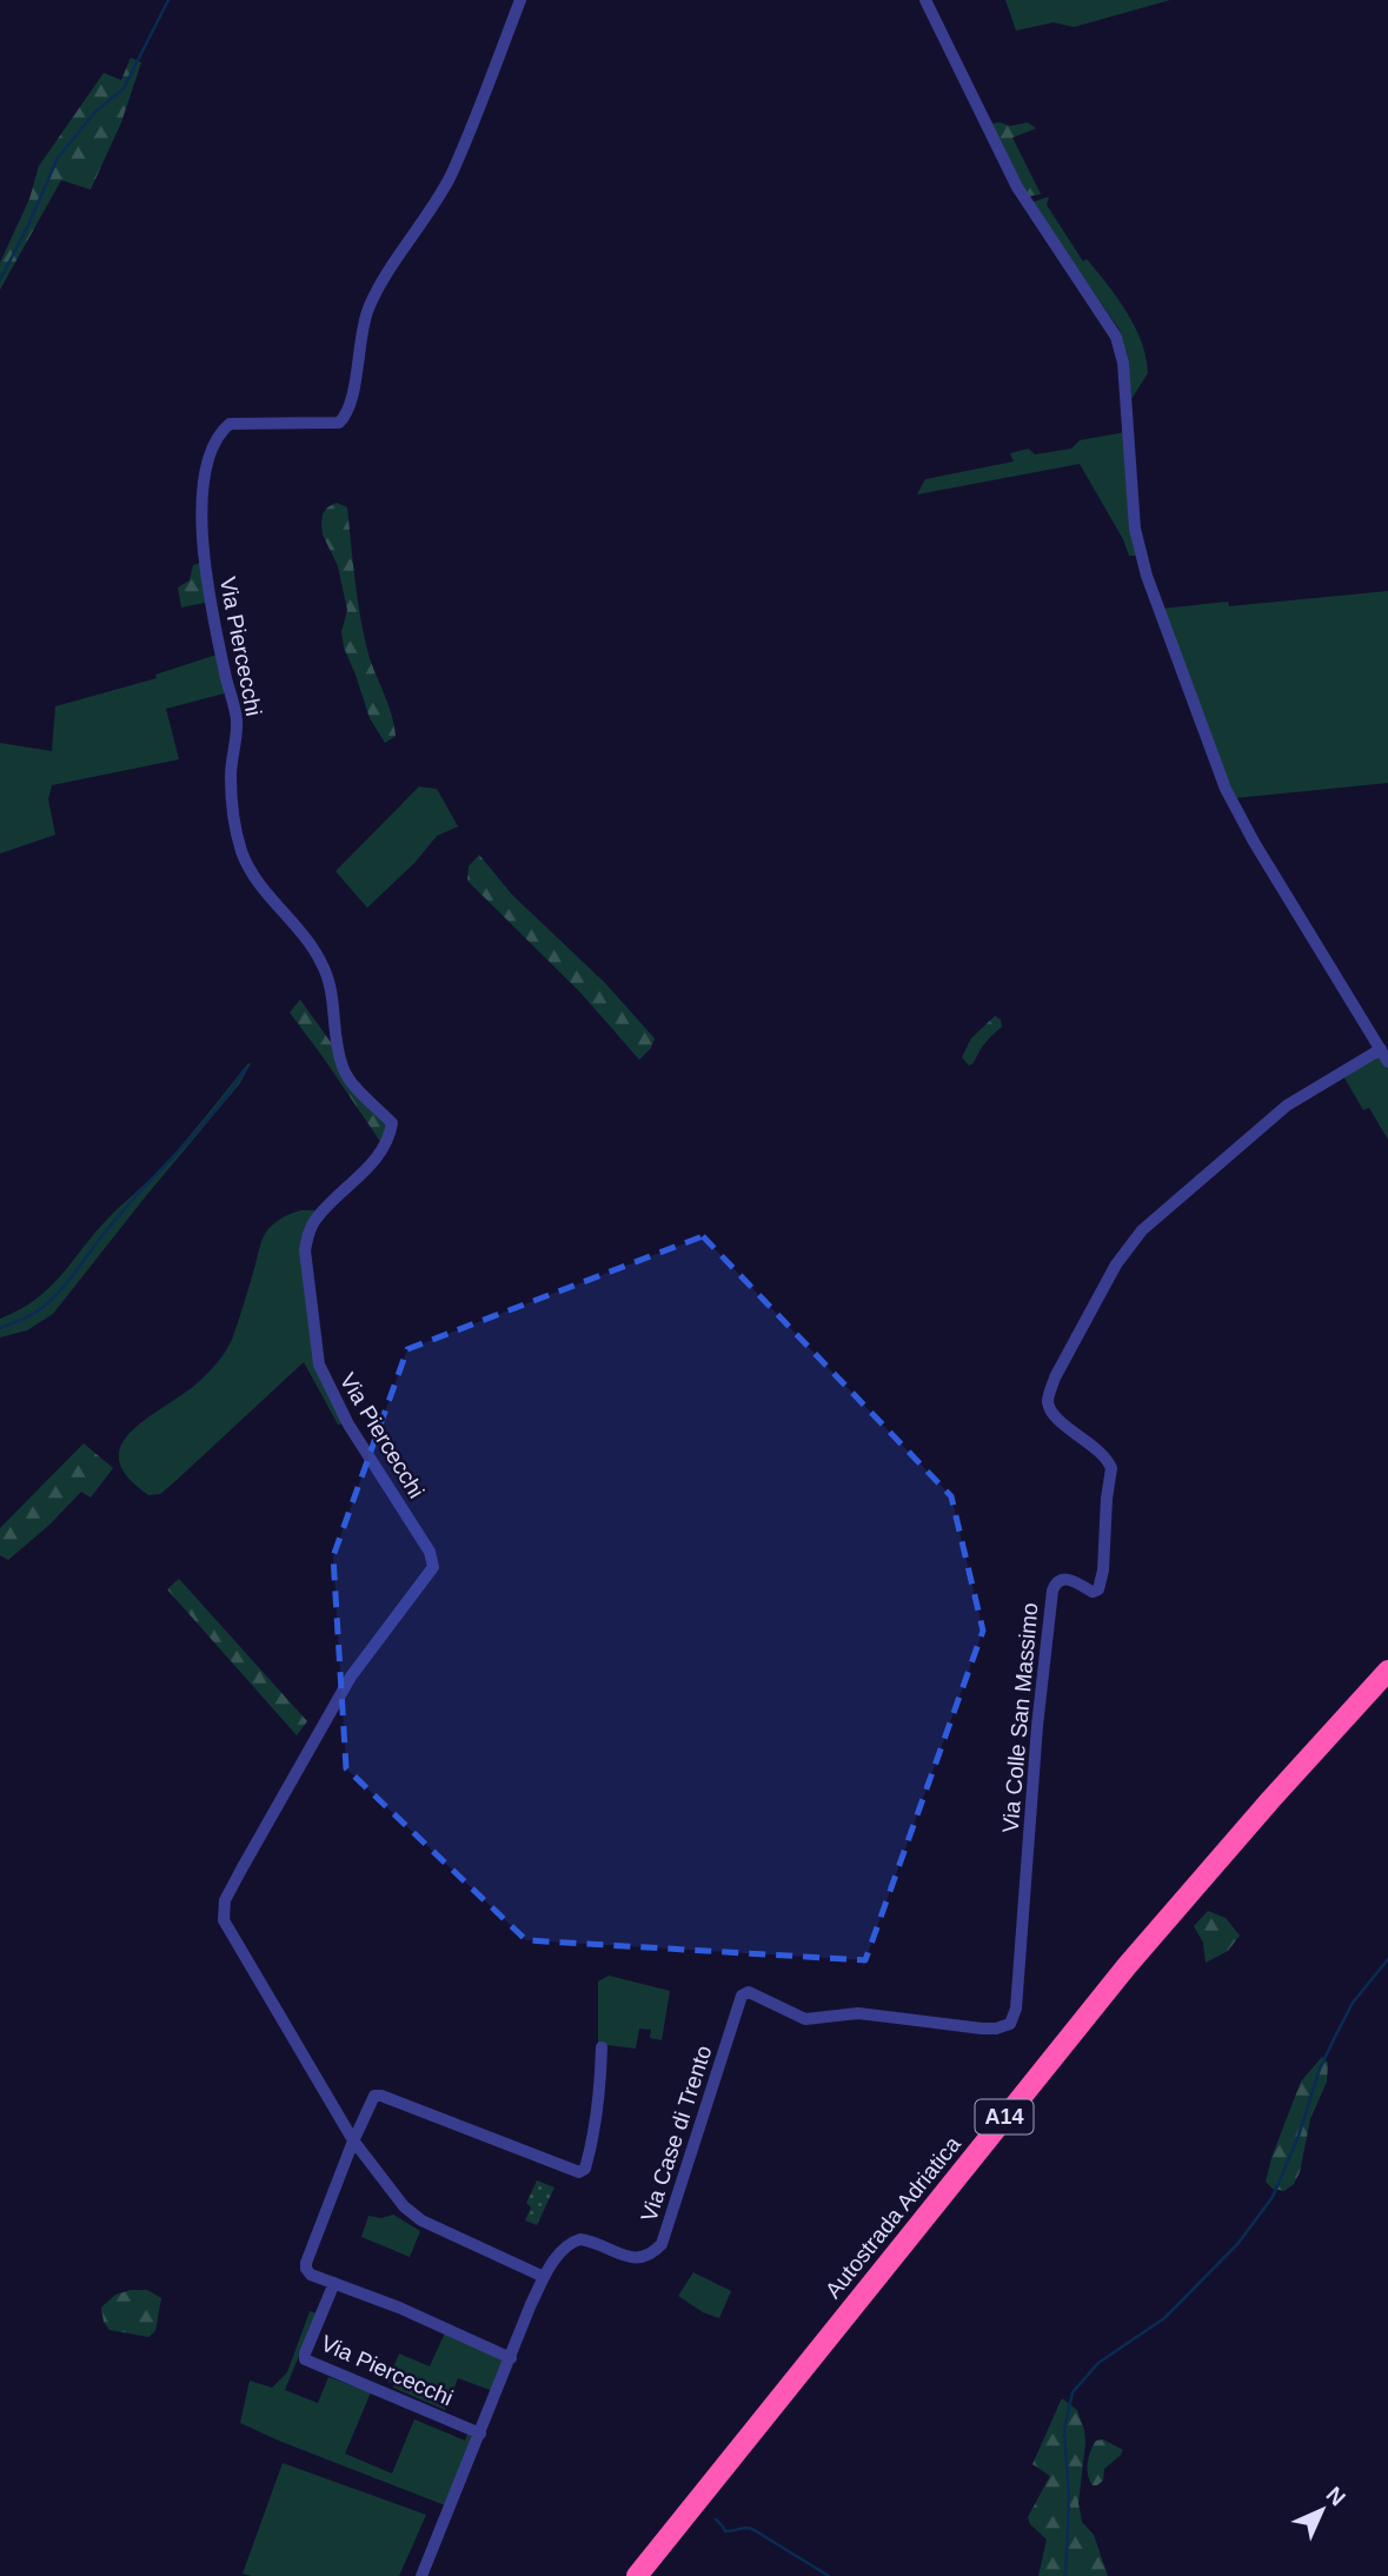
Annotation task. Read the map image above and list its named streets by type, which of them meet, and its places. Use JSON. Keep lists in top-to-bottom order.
{
  "streets": {
    "highway": ["A14", "Autostrada Adriatica"],
    "street": ["Via Piercecchi", "Via Colle San Massimo", "Via Case di Trento"]
  },
  "crossings": [
    ["Via Piercecchi", "Via Case di Trento"],
    ["Via Colle San Massimo", "Via Case di Trento"]
  ],
  "north": "top right"
}
